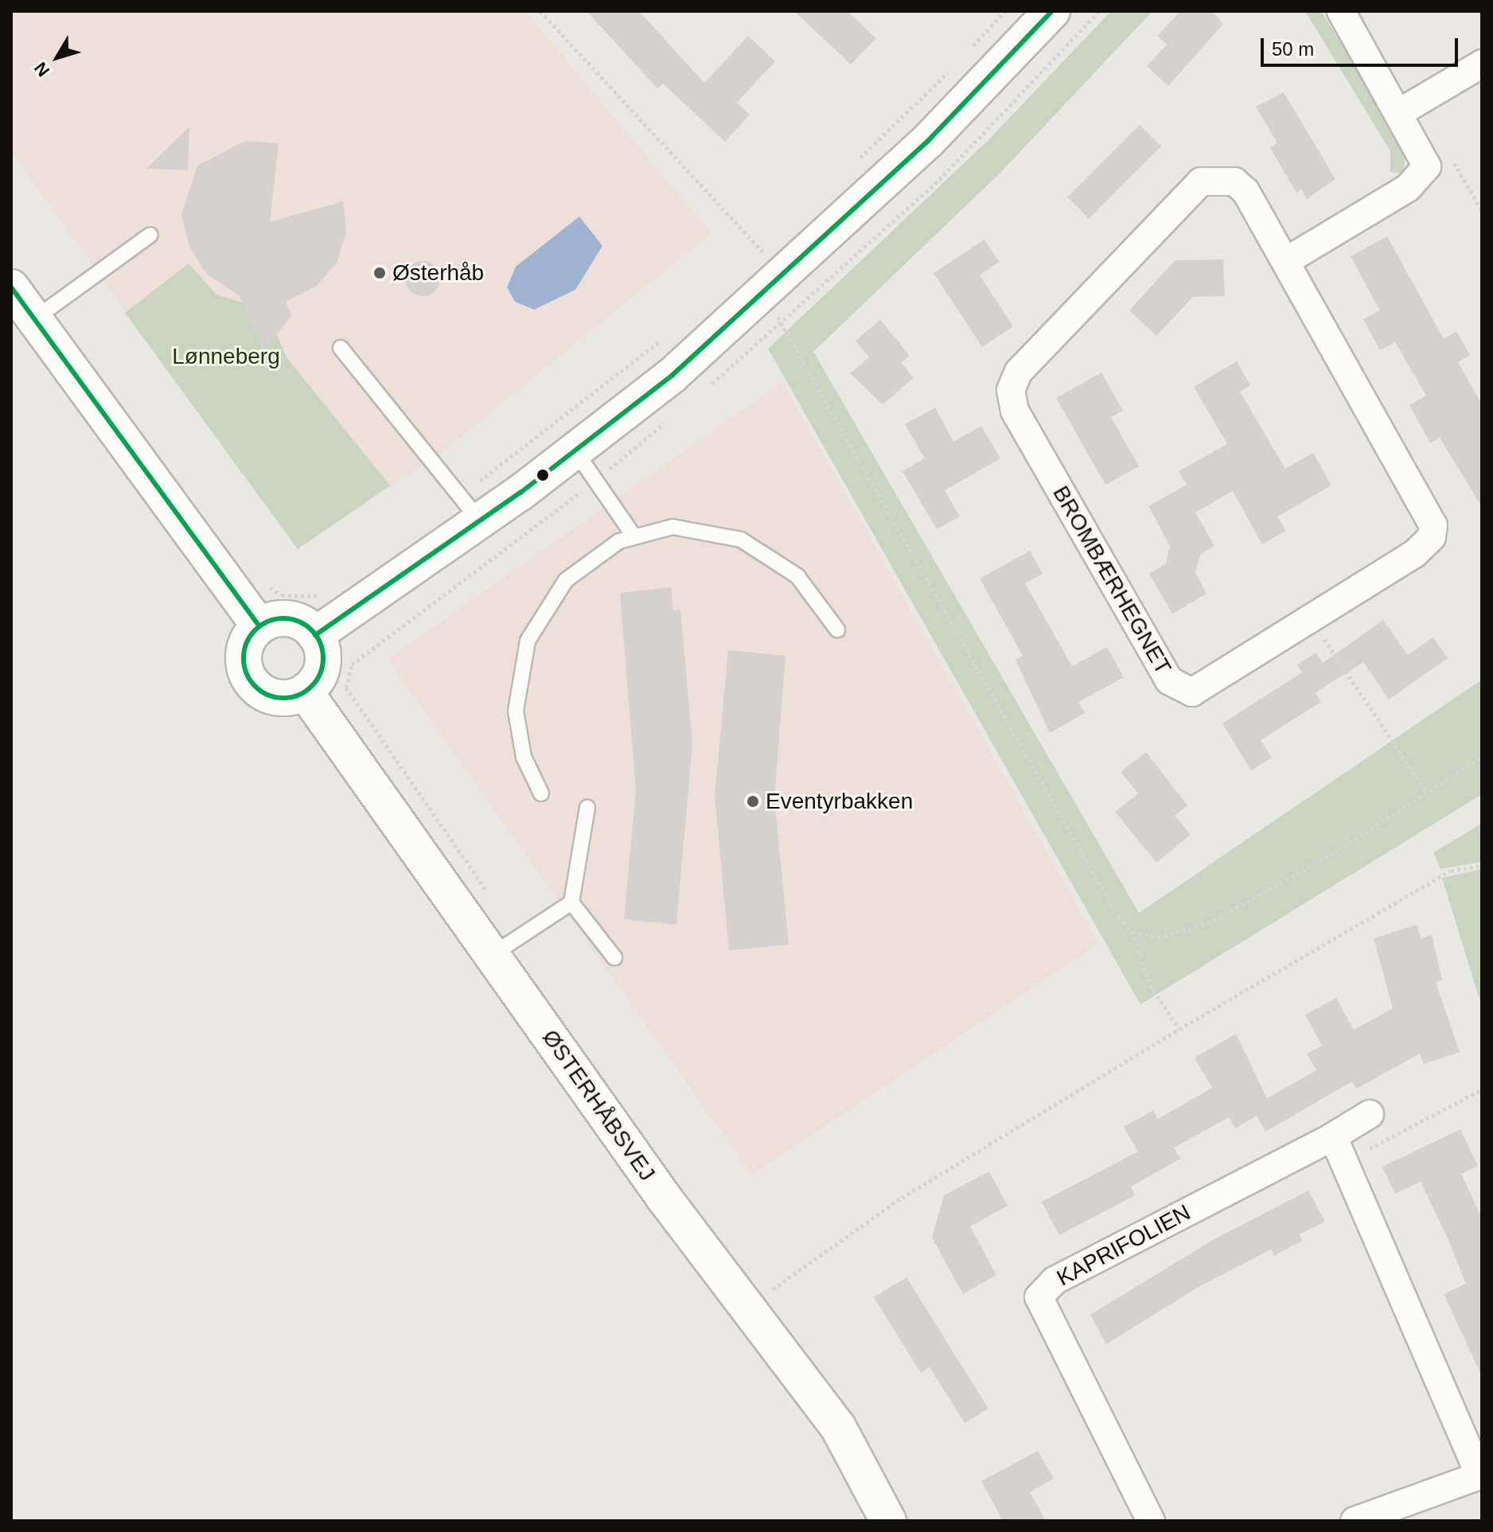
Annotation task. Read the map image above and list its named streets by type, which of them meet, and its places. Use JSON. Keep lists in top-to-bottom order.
{
  "streets": {
    "street": ["BROMBÆRHEGNET", "ØSTERHÅBSVEJ", "KAPRIFOLIEN"]
  },
  "parks": ["Lønneberg"],
  "places": ["Østerhåb", "Eventyrbakken"],
  "scale_bar": "50 m",
  "north": "bottom left"
}
